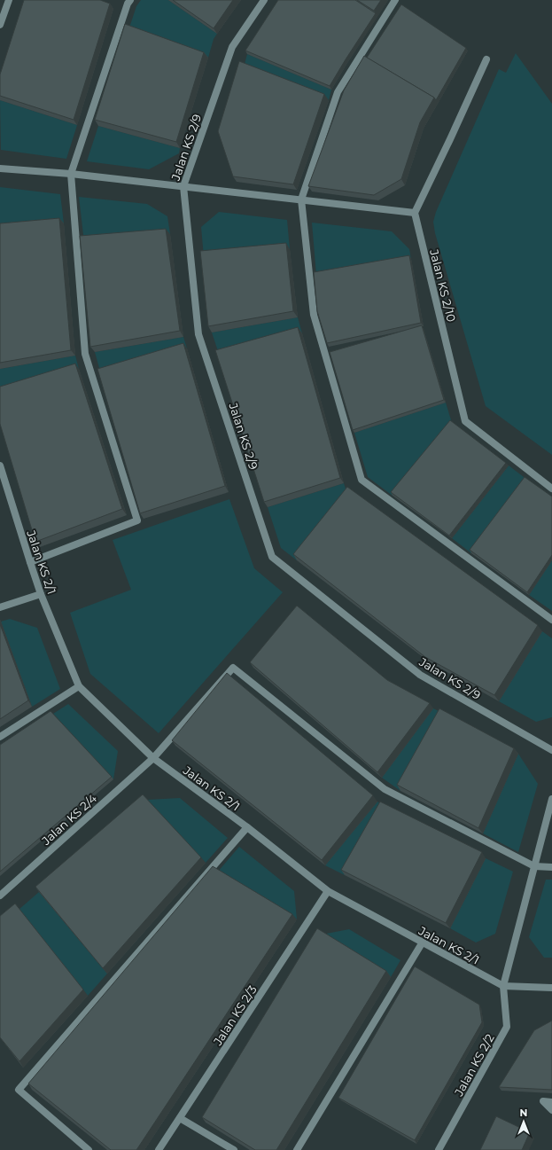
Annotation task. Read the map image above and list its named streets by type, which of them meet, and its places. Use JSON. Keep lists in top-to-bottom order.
{
  "streets": {
    "street": [
      "Jalan KS 2/9",
      "Jalan KS 2/10",
      "Jalan KS 2/1",
      "Jalan KS 2/4",
      "Jalan KS 2/3",
      "Jalan KS 2/2"
    ]
  },
  "crossings": [
    ["Jalan KS 2/1", "Jalan KS 2/4"],
    ["Jalan KS 2/1", "Jalan KS 2/3"],
    ["Jalan KS 2/1", "Jalan KS 2/2"],
    ["Jalan KS 2/4", "Jalan KS 2/2"]
  ],
  "north": "top"
}
